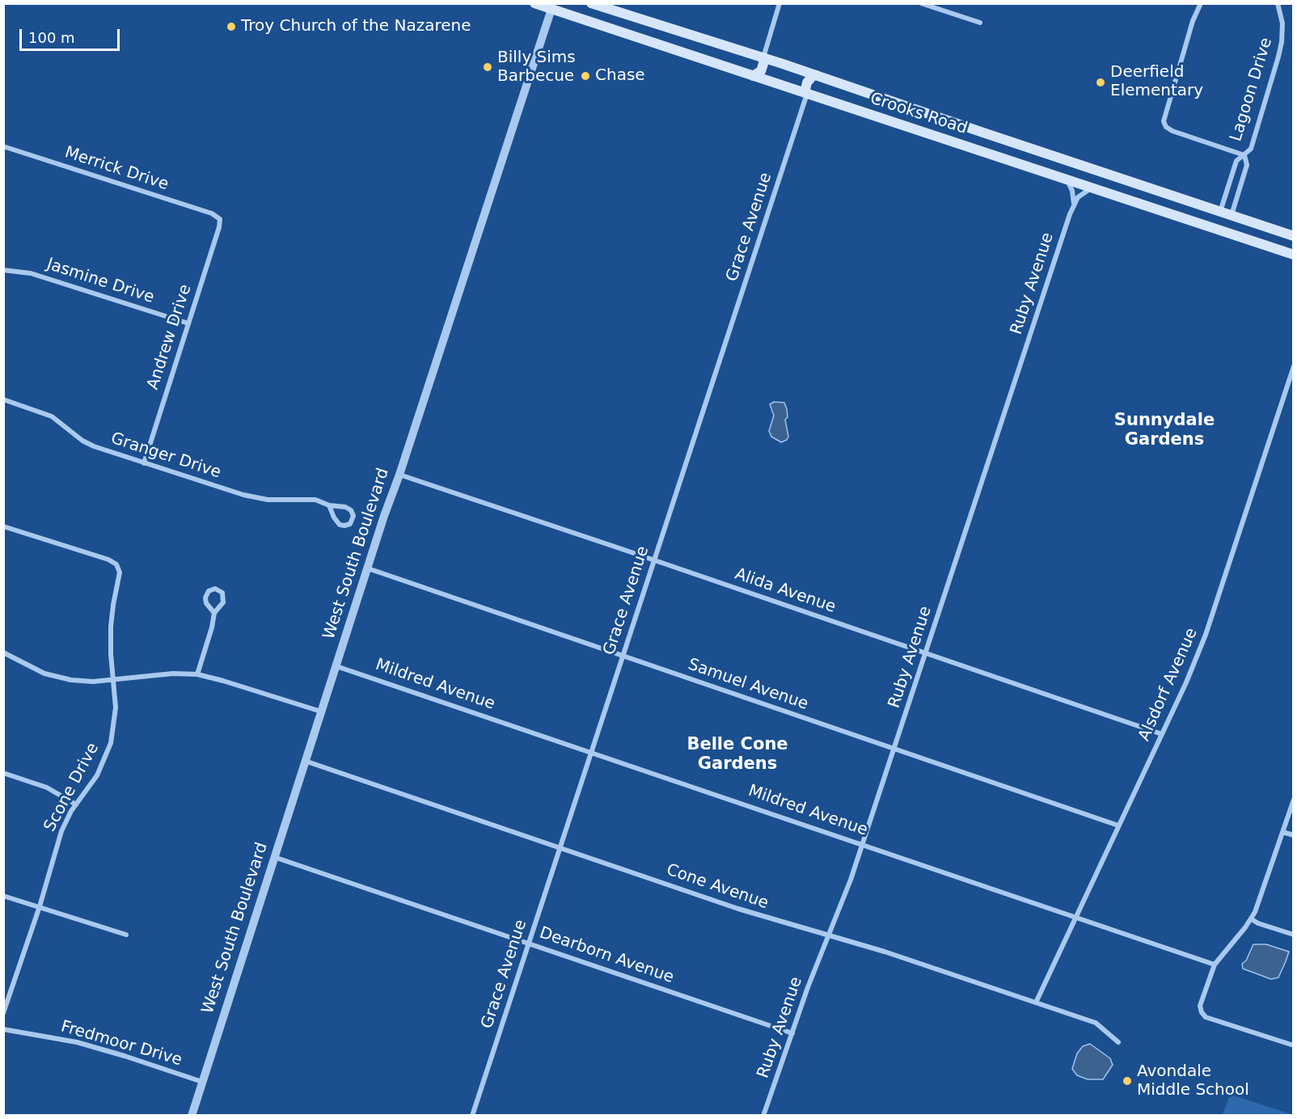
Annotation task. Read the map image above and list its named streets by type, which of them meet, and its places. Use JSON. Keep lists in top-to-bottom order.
{
  "streets": {
    "main road": ["Crooks Road"],
    "street": [
      "Lagoon Drive",
      "Merrick Drive",
      "Grace Avenue",
      "Jasmine Drive",
      "Ruby Avenue",
      "Andrew Drive",
      "Granger Drive",
      "West South Boulevard",
      "Alida Avenue",
      "Mildred Avenue",
      "Samuel Avenue",
      "Alsdorf Avenue",
      "Scone Drive",
      "Cone Avenue",
      "Dearborn Avenue",
      "Fredmoor Drive"
    ]
  },
  "crossings": [
    ["Lagoon Drive", "Crooks Road"],
    ["Crooks Road", "Grace Avenue"],
    ["Crooks Road", "West South Boulevard"],
    ["Merrick Drive", "Andrew Drive"],
    ["Grace Avenue", "Alida Avenue"],
    ["Grace Avenue", "Mildred Avenue"],
    ["Grace Avenue", "Samuel Avenue"],
    ["Grace Avenue", "Cone Avenue"],
    ["Grace Avenue", "Dearborn Avenue"],
    ["Jasmine Drive", "Andrew Drive"],
    ["Ruby Avenue", "Alida Avenue"],
    ["Ruby Avenue", "Mildred Avenue"],
    ["Ruby Avenue", "Samuel Avenue"],
    ["Ruby Avenue", "Cone Avenue"],
    ["Ruby Avenue", "Dearborn Avenue"],
    ["Andrew Drive", "Granger Drive"],
    ["West South Boulevard", "Alida Avenue"],
    ["West South Boulevard", "Mildred Avenue"],
    ["West South Boulevard", "Samuel Avenue"],
    ["West South Boulevard", "Cone Avenue"],
    ["West South Boulevard", "Dearborn Avenue"],
    ["West South Boulevard", "Fredmoor Drive"],
    ["Alida Avenue", "Alsdorf Avenue"],
    ["Mildred Avenue", "Alsdorf Avenue"],
    ["Samuel Avenue", "Alsdorf Avenue"],
    ["Alsdorf Avenue", "Cone Avenue"]
  ],
  "districts": ["Sunnydale Gardens", "Belle Cone Gardens"],
  "places": [
    "Troy Church of the Nazarene",
    "Billy Sims Barbecue",
    "Chase",
    "Deerfield Elementary",
    "Avondale Middle School"
  ],
  "scale_bar": "100 m"
}
